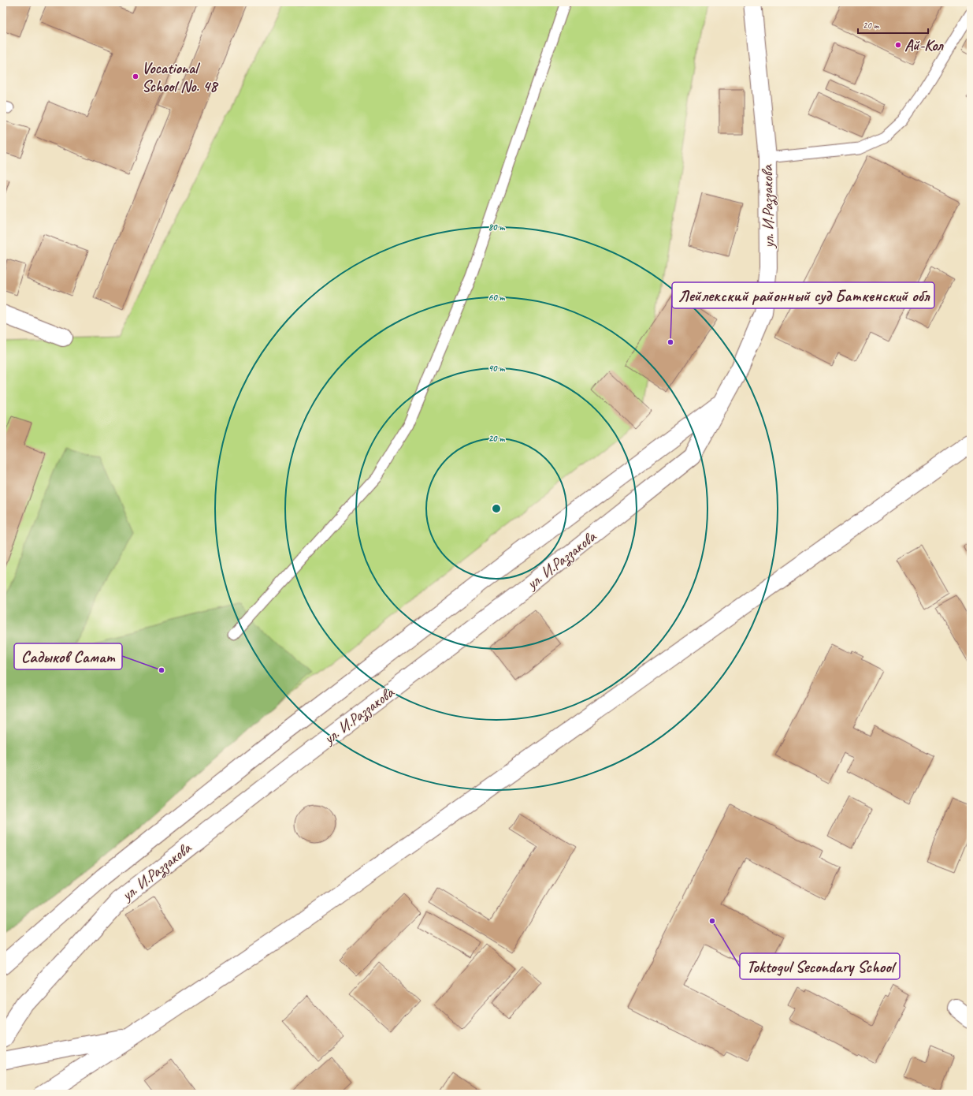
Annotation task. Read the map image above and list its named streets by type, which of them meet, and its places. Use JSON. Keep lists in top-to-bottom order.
{
  "streets": {
    "street": ["ул. И.Раззакова"]
  },
  "places": [
    "Ай-Кол",
    "Vocational School No. 48",
    "Лейлекский районный суд Баткенский обл",
    "Садыков Самат",
    "Toktogul Secondary School"
  ],
  "scale_bar": "20 m",
  "rings": [
    "80 m",
    "60 m",
    "40 m",
    "20 m"
  ]
}
